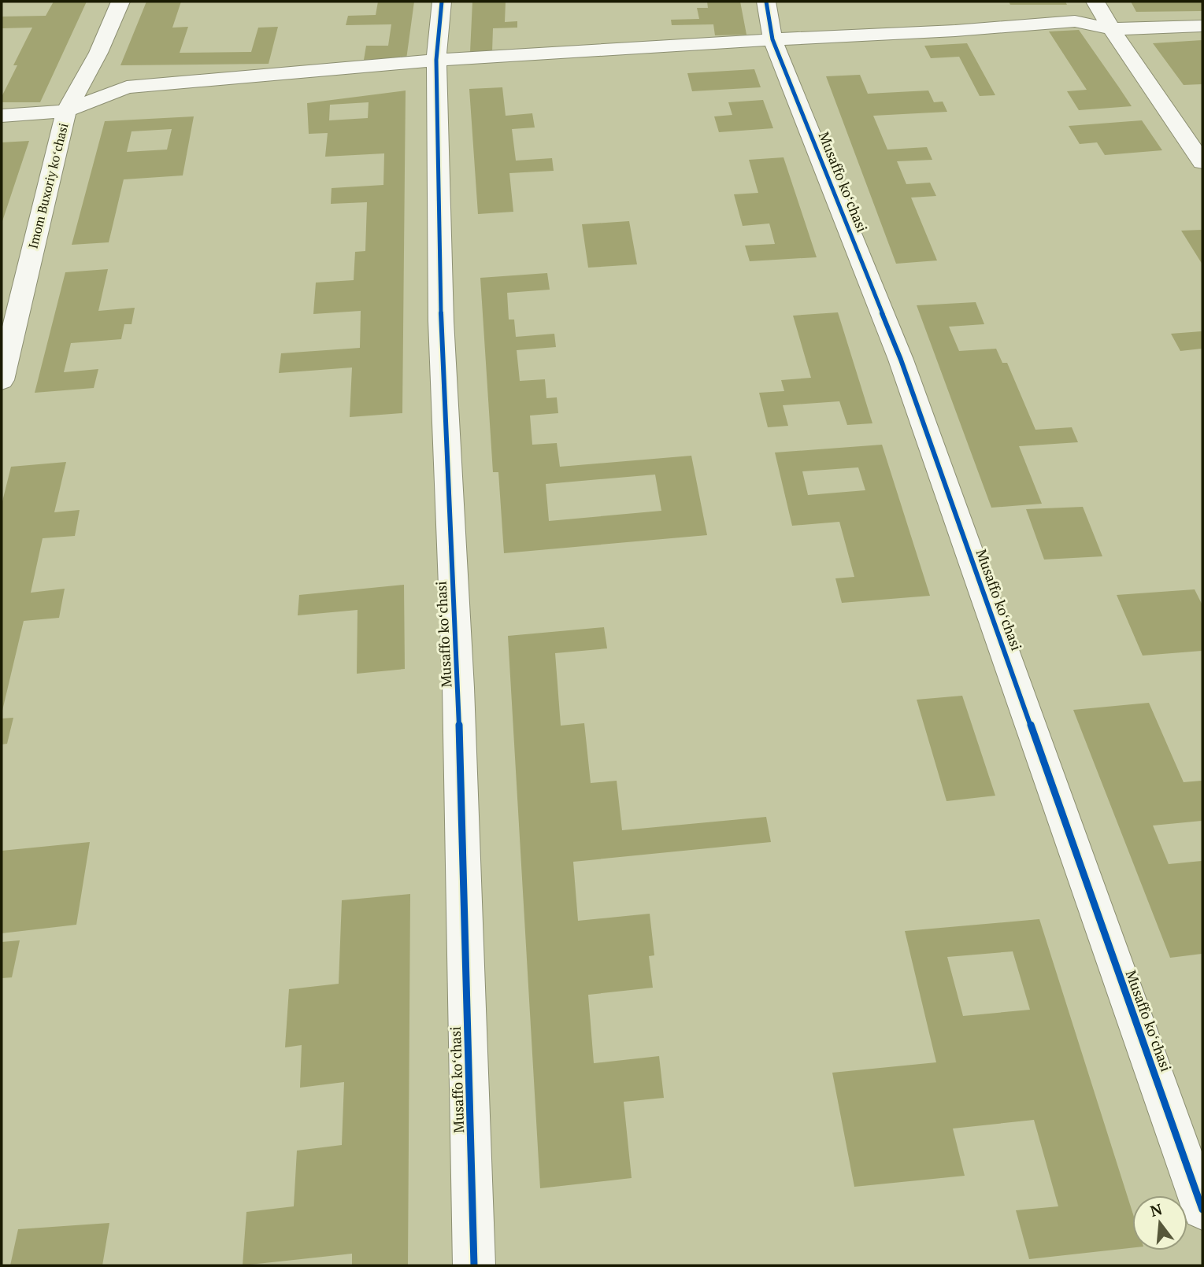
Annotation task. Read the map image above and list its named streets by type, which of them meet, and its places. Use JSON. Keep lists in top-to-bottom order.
{
  "streets": {
    "street": ["Musaffo koʻchasi", "Imom Buxoriy koʻchasi"]
  },
  "north": "top"
}
